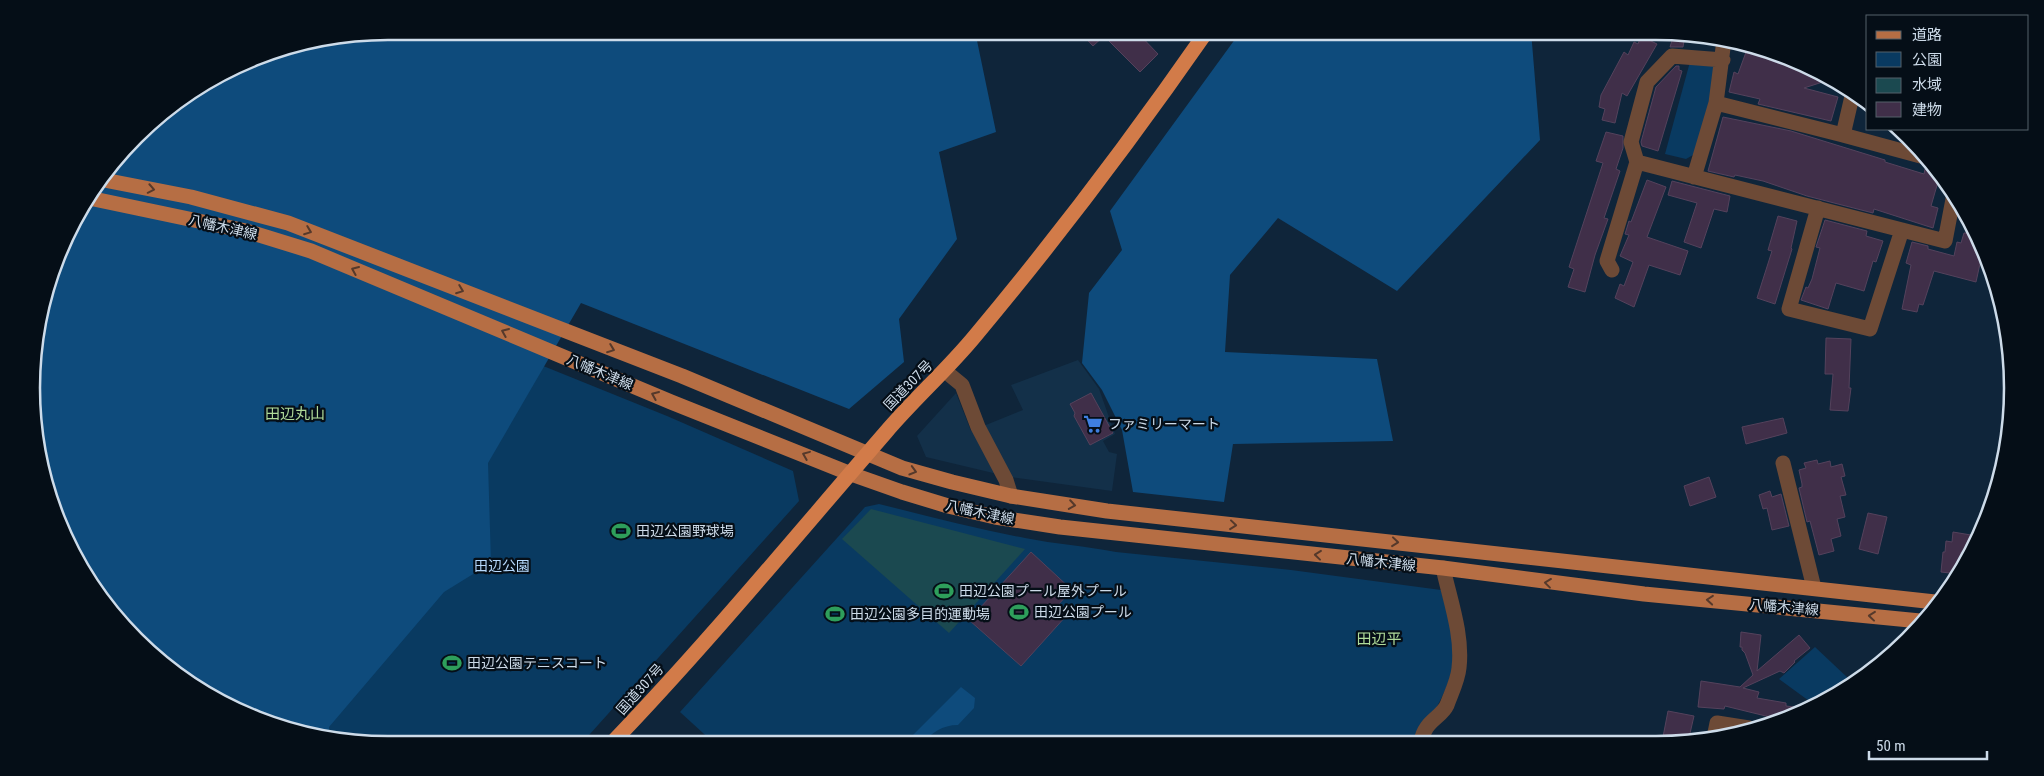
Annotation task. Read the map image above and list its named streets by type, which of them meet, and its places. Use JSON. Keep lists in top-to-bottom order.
{
  "streets": {
    "highway": ["国道307号"],
    "main road": ["八幡木津線"]
  },
  "crossings": [
    ["八幡木津線", "国道307号"]
  ],
  "districts": ["田辺丸山", "田辺平"],
  "parks": ["田辺公園"],
  "places": {
    "supermarket": ["ファミリーマート"],
    "sports": [
      "田辺公園野球場",
      "田辺公園プール屋外プール",
      "田辺公園プール",
      "田辺公園多目的運動場",
      "田辺公園テニスコート"
    ]
  },
  "legend": [
    "道路",
    "公園",
    "水域",
    "建物"
  ],
  "scale_bar": "50 m"
}
